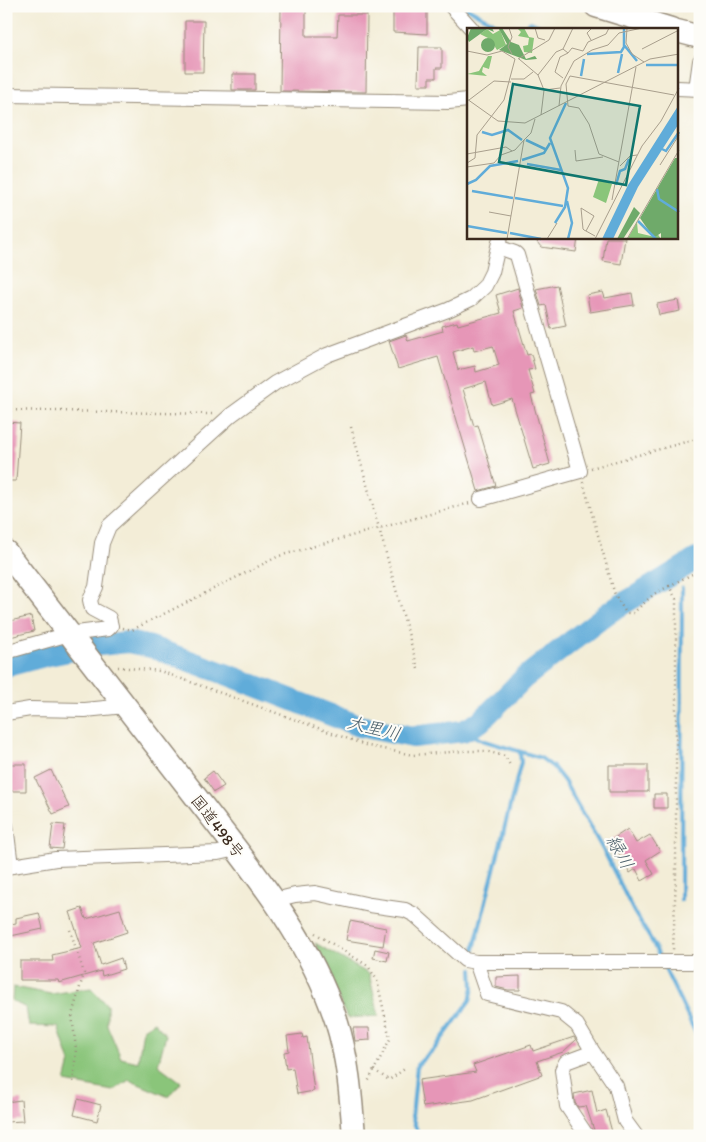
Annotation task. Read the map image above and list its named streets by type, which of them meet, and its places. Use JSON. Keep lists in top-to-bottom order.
{
  "streets": {
    "highway": ["国道498号"]
  },
  "water": ["大里川", "緑川"]
}
